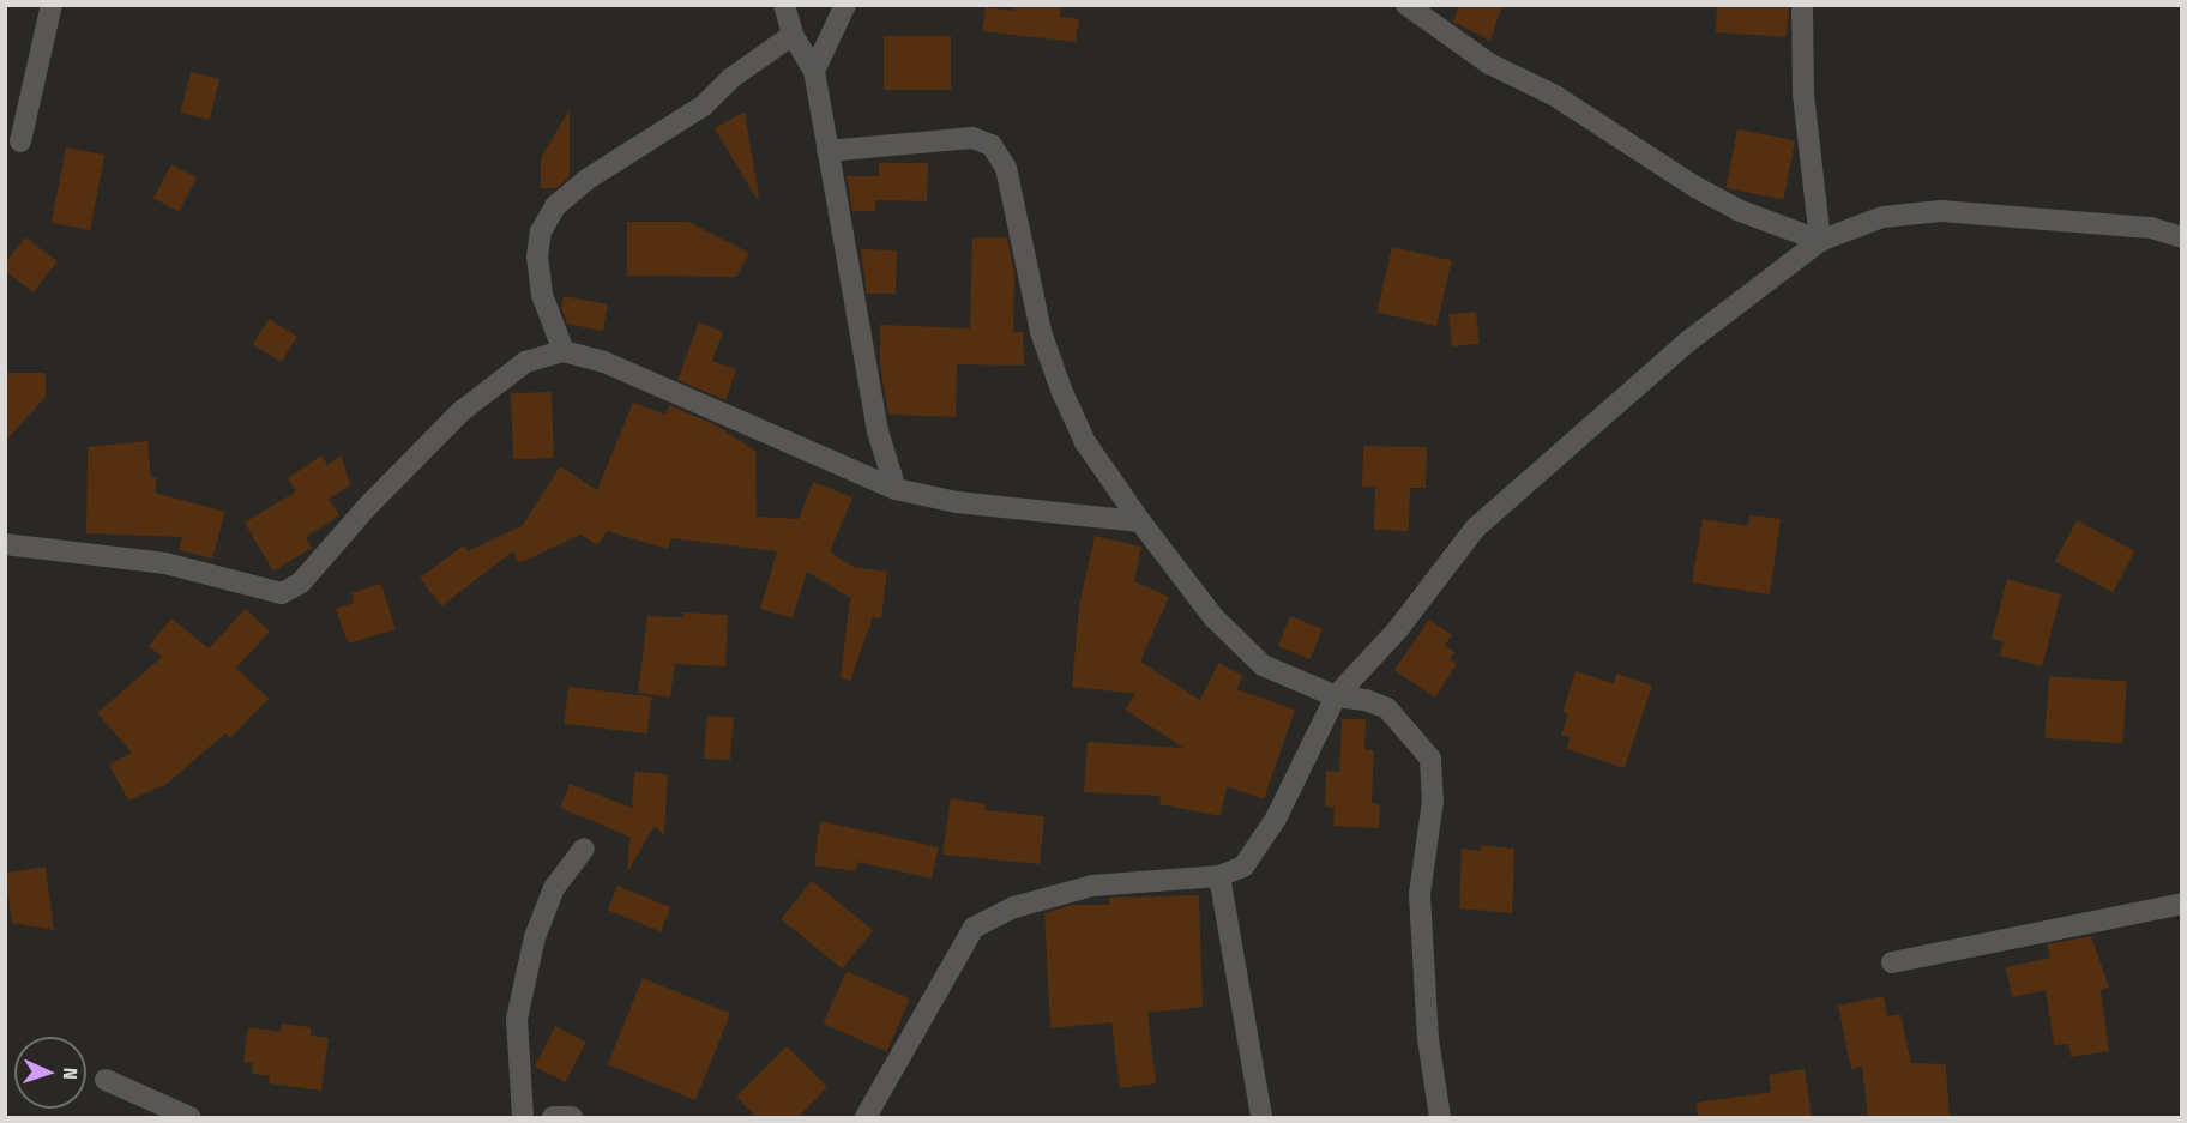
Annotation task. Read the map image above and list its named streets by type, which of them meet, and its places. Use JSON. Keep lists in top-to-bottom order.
{
  "north": "right"
}
